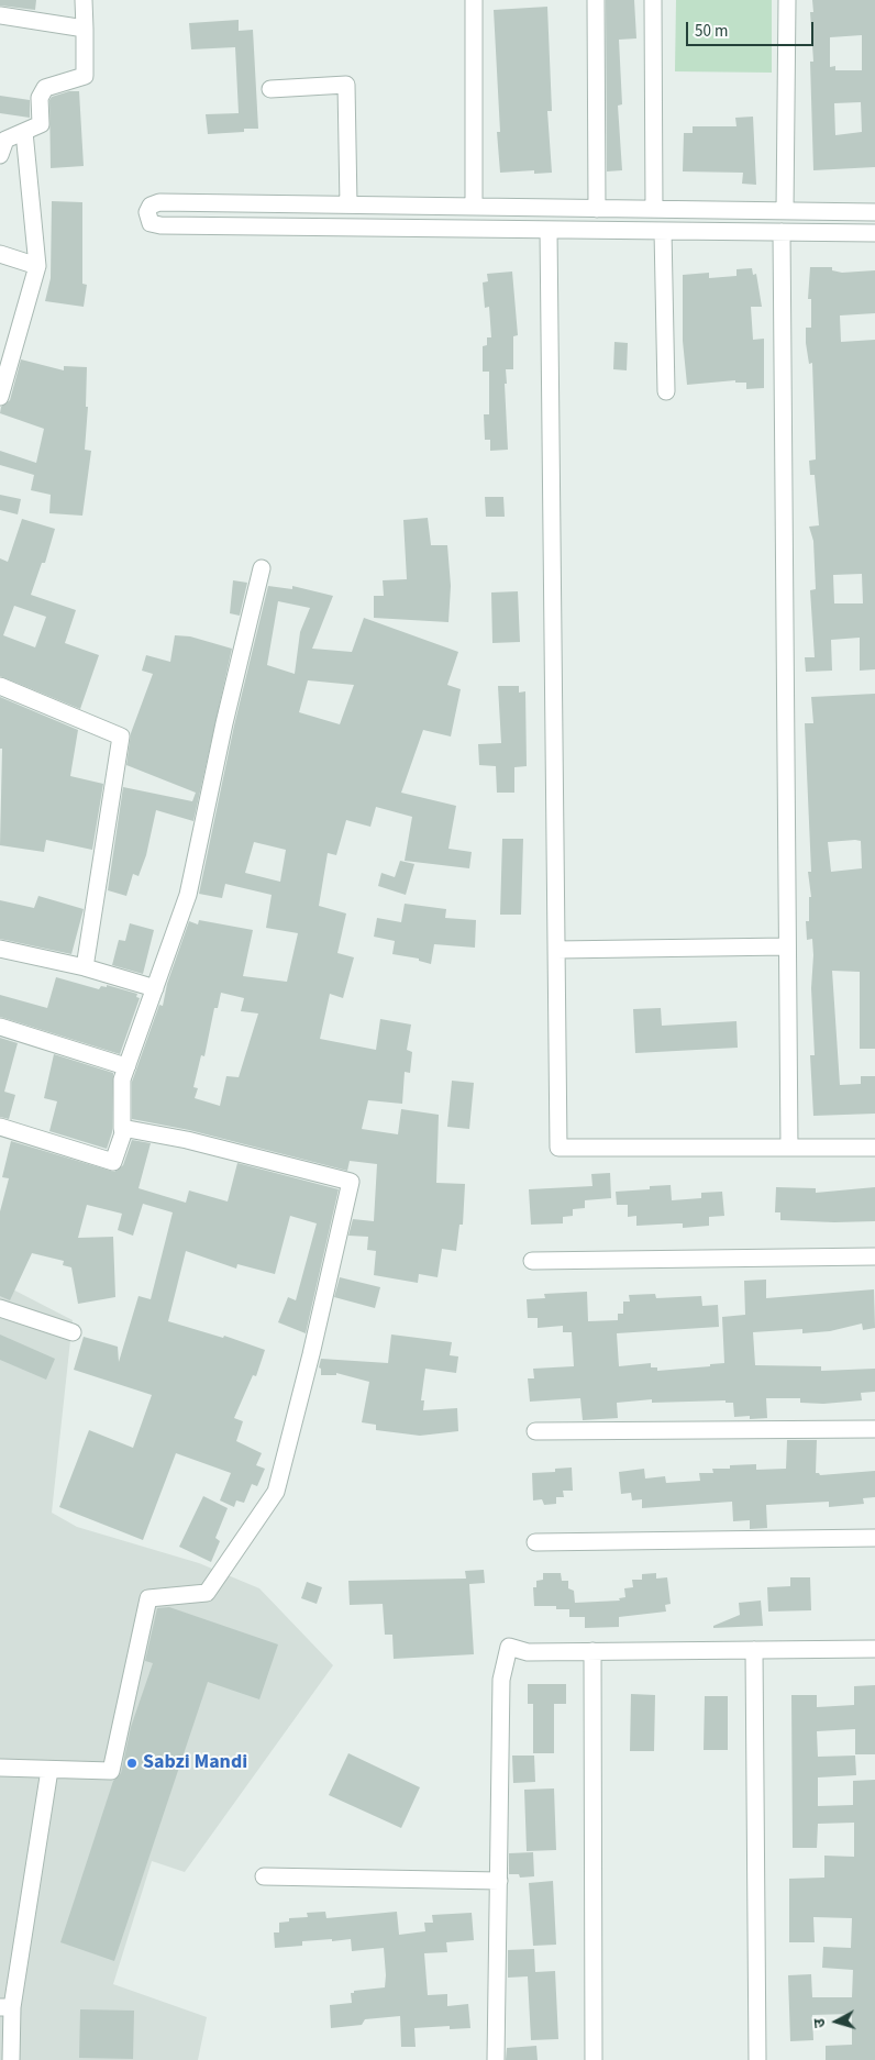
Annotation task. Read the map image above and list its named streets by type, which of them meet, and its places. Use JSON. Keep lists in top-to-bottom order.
{
  "places": ["Sabzi Mandi"],
  "scale_bar": "50 m",
  "north": "left"
}
